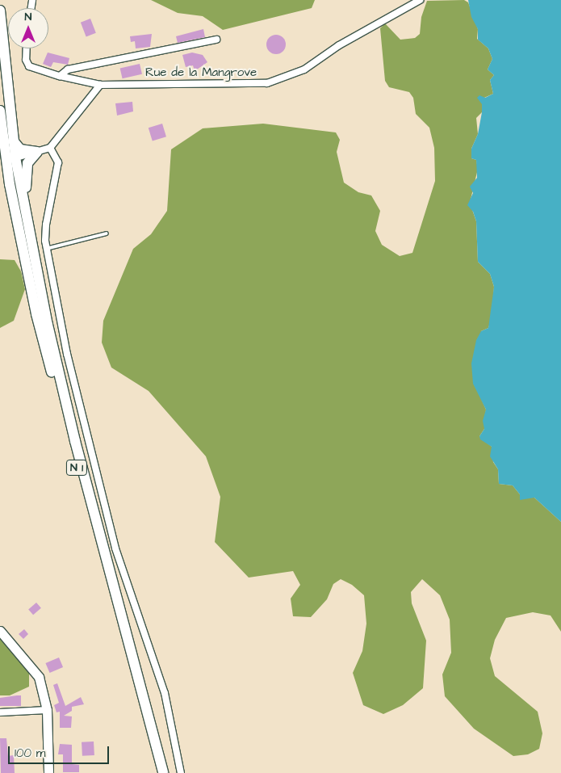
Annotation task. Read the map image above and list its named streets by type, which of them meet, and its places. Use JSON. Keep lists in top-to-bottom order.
{
  "streets": {
    "main road": ["N 1"],
    "street": ["Rue de la Mangrove"]
  },
  "scale_bar": "100 m",
  "north": "top"
}
